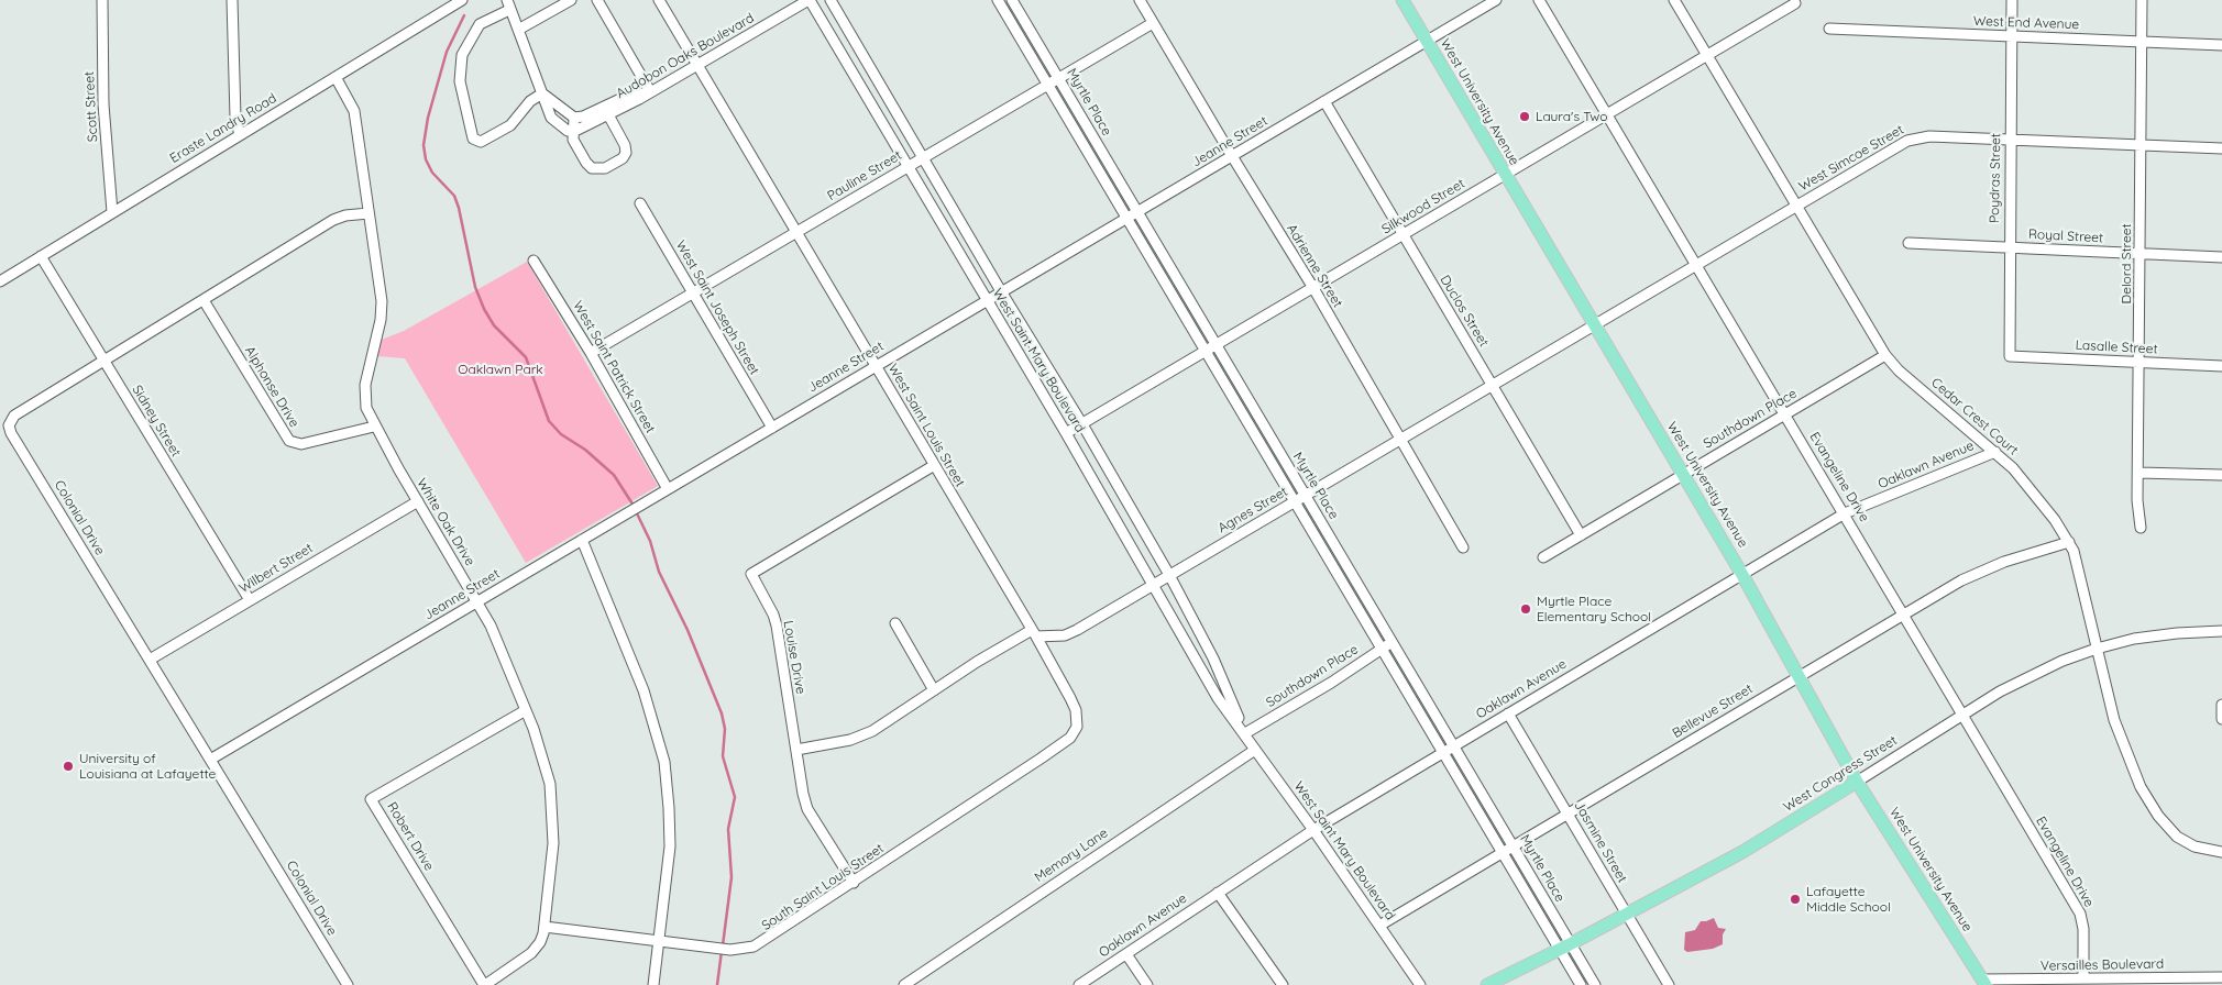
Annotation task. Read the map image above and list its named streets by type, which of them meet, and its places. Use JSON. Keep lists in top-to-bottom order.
{
  "streets": {
    "main road": ["West University Avenue", "West Congress Street"],
    "street": [
      "West End Avenue",
      "Audobon Oaks Boulevard",
      "Myrtle Place",
      "Scott Street",
      "Eraste Landry Road",
      "Jeanne Street",
      "West Simcoe Street",
      "Pauline Street",
      "Poydras Street",
      "Silkwood Street",
      "Royal Street",
      "Delord Street",
      "Adrienne Street",
      "West Saint Joseph Street",
      "Duclos Street",
      "Lasalle Street",
      "West Saint Mary Boulevard",
      "West Saint Patrick Street",
      "Alphonse Drive",
      "Cedar Crest Court",
      "Southdown Place",
      "Sidney Street",
      "West Saint Louis Street",
      "Oaklawn Avenue",
      "Evangeline Drive",
      "Agnes Street",
      "Colonial Drive",
      "White Oak Drive",
      "Wilbert Street",
      "Louise Drive",
      "Bellevue Street",
      "Robert Drive",
      "Jasmine Street",
      "Memory Lane",
      "South Saint Louis Street",
      "Versailles Boulevard"
    ]
  },
  "crossings": [
    ["West End Avenue", "Poydras Street"],
    ["West End Avenue", "Delord Street"],
    ["Audobon Oaks Boulevard", "West Saint Mary Boulevard"],
    ["Audobon Oaks Boulevard", "West Saint Louis Street"],
    ["Myrtle Place", "Jeanne Street"],
    ["Myrtle Place", "Pauline Street"],
    ["Myrtle Place", "Silkwood Street"],
    ["Myrtle Place", "Southdown Place"],
    ["Myrtle Place", "Oaklawn Avenue"],
    ["Myrtle Place", "Agnes Street"],
    ["Myrtle Place", "Bellevue Street"],
    ["Myrtle Place", "West Congress Street"],
    ["West University Avenue", "Jeanne Street"],
    ["West University Avenue", "West Simcoe Street"],
    ["West University Avenue", "Silkwood Street"],
    ["West University Avenue", "Southdown Place"],
    ["West University Avenue", "Oaklawn Avenue"],
    ["West University Avenue", "Agnes Street"],
    ["West University Avenue", "Bellevue Street"],
    ["West University Avenue", "West Congress Street"],
    ["West University Avenue", "Versailles Boulevard"],
    ["Scott Street", "Eraste Landry Road"],
    ["Eraste Landry Road", "Sidney Street"],
    ["Eraste Landry Road", "White Oak Drive"],
    ["Jeanne Street", "Adrienne Street"],
    ["Jeanne Street", "West Saint Joseph Street"],
    ["Jeanne Street", "Duclos Street"],
    ["Jeanne Street", "West Saint Mary Boulevard"],
    ["Jeanne Street", "West Saint Patrick Street"],
    ["Jeanne Street", "West Saint Louis Street"],
    ["Jeanne Street", "Colonial Drive"],
    ["Jeanne Street", "White Oak Drive"],
    ["West Simcoe Street", "Poydras Street"],
    ["West Simcoe Street", "Delord Street"],
    ["West Simcoe Street", "Cedar Crest Court"],
    ["West Simcoe Street", "Evangeline Drive"],
    ["West Simcoe Street", "Agnes Street"],
    ["Pauline Street", "Adrienne Street"],
    ["Pauline Street", "West Saint Joseph Street"],
    ["Pauline Street", "West Saint Mary Boulevard"],
    ["Pauline Street", "West Saint Patrick Street"],
    ["Pauline Street", "West Saint Louis Street"],
    ["Poydras Street", "Royal Street"],
    ["Poydras Street", "Lasalle Street"],
    ["Silkwood Street", "Adrienne Street"],
    ["Silkwood Street", "Duclos Street"],
    ["Silkwood Street", "West Saint Mary Boulevard"],
    ["Silkwood Street", "Cedar Crest Court"],
    ["Silkwood Street", "Evangeline Drive"],
    ["Royal Street", "Delord Street"],
    ["Delord Street", "Lasalle Street"],
    ["Adrienne Street", "Agnes Street"],
    ["Duclos Street", "Southdown Place"],
    ["Duclos Street", "Agnes Street"],
    ["West Saint Mary Boulevard", "Southdown Place"],
    ["West Saint Mary Boulevard", "Oaklawn Avenue"],
    ["West Saint Mary Boulevard", "Agnes Street"],
    ["West Saint Mary Boulevard", "Bellevue Street"],
    ["West Saint Mary Boulevard", "Memory Lane"],
    ["Alphonse Drive", "Colonial Drive"],
    ["Alphonse Drive", "White Oak Drive"],
    ["Cedar Crest Court", "Southdown Place"],
    ["Cedar Crest Court", "Oaklawn Avenue"],
    ["Cedar Crest Court", "Bellevue Street"],
    ["Cedar Crest Court", "West Congress Street"],
    ["Southdown Place", "Evangeline Drive"],
    ["Sidney Street", "Colonial Drive"],
    ["Sidney Street", "Wilbert Street"],
    ["West Saint Louis Street", "Agnes Street"],
    ["West Saint Louis Street", "Louise Drive"],
    ["West Saint Louis Street", "South Saint Louis Street"],
    ["Oaklawn Avenue", "Evangeline Drive"],
    ["Oaklawn Avenue", "Jasmine Street"],
    ["Evangeline Drive", "Bellevue Street"],
    ["Evangeline Drive", "West Congress Street"],
    ["Evangeline Drive", "Versailles Boulevard"],
    ["Agnes Street", "Louise Drive"],
    ["Colonial Drive", "White Oak Drive"],
    ["Colonial Drive", "Wilbert Street"],
    ["White Oak Drive", "Wilbert Street"],
    ["White Oak Drive", "Robert Drive"],
    ["White Oak Drive", "South Saint Louis Street"],
    ["Louise Drive", "South Saint Louis Street"],
    ["Bellevue Street", "Jasmine Street"],
    ["West Congress Street", "Jasmine Street"]
  ],
  "parks": ["Oaklawn Park"],
  "places": [
    "Laura's Two",
    "Myrtle Place Elementary School",
    "University of Louisiana at Lafayette",
    "Lafayette Middle School"
  ]
}
